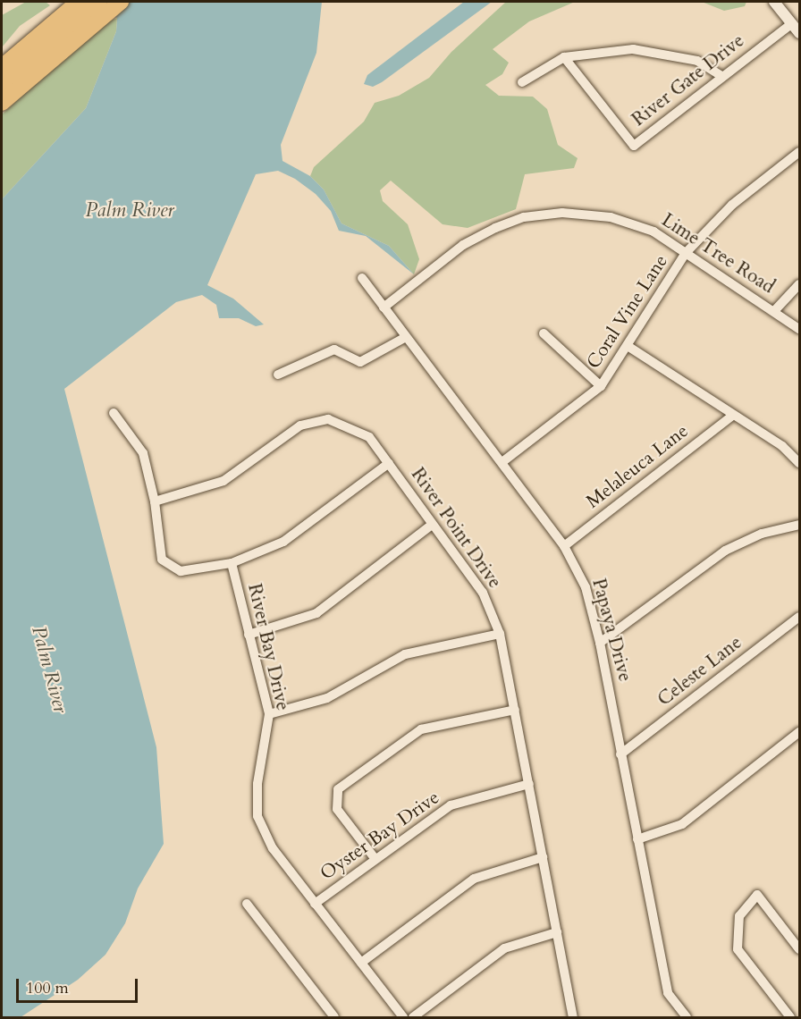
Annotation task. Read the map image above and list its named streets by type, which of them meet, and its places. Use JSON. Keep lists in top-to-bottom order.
{
  "streets": {
    "street": [
      "River Gate Drive",
      "Lime Tree Road",
      "Coral Vine Lane",
      "Melaleuca Lane",
      "River Point Drive",
      "Papaya Drive",
      "River Bay Drive",
      "Celeste Lane",
      "Oyster Bay Drive"
    ]
  },
  "crossings": [
    ["Lime Tree Road", "Coral Vine Lane"],
    ["Lime Tree Road", "Papaya Drive"],
    ["Coral Vine Lane", "Papaya Drive"],
    ["Melaleuca Lane", "Papaya Drive"],
    ["River Point Drive", "River Bay Drive"],
    ["River Point Drive", "Oyster Bay Drive"],
    ["Papaya Drive", "Celeste Lane"],
    ["River Bay Drive", "Oyster Bay Drive"]
  ],
  "water": ["Palm River"],
  "scale_bar": "100 m"
}
